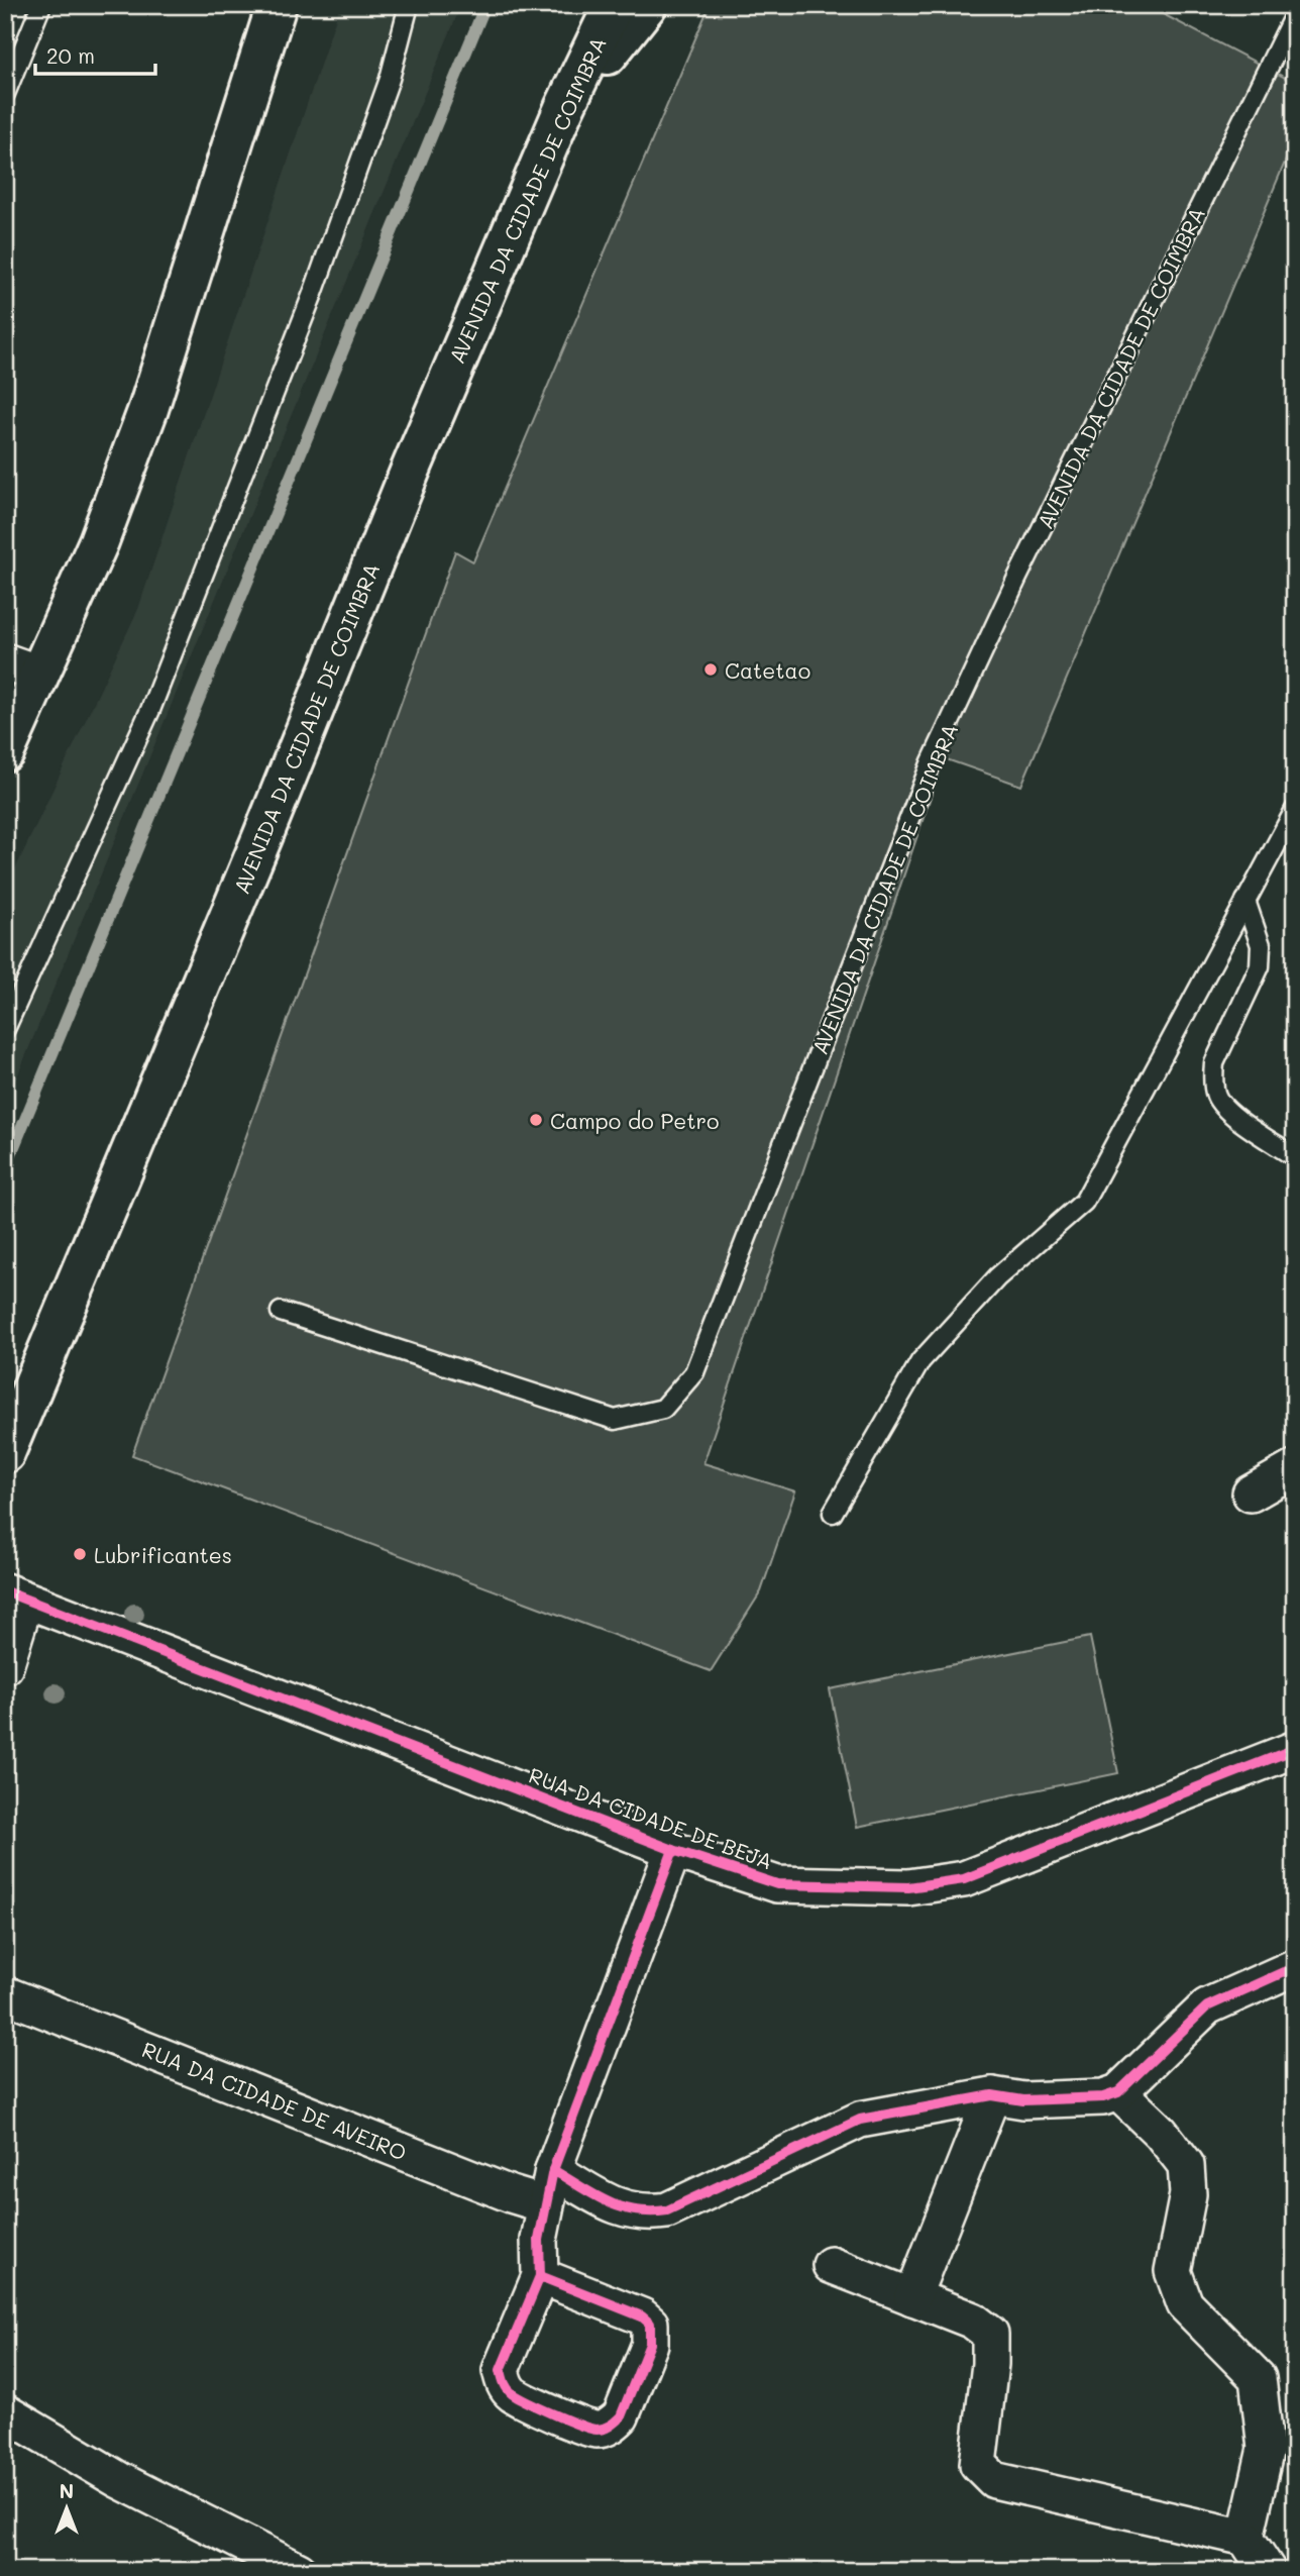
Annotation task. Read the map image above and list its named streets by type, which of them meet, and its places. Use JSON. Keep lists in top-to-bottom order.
{
  "streets": {
    "main road": ["AVENIDA DA CIDADE DE COIMBRA"],
    "street": ["RUA DA CIDADE DE BEJA", "RUA DA CIDADE DE AVEIRO"]
  },
  "places": ["Catetao", "Campo do Petro", "Lubrificantes"],
  "scale_bar": "20 m",
  "north": "top"
}
